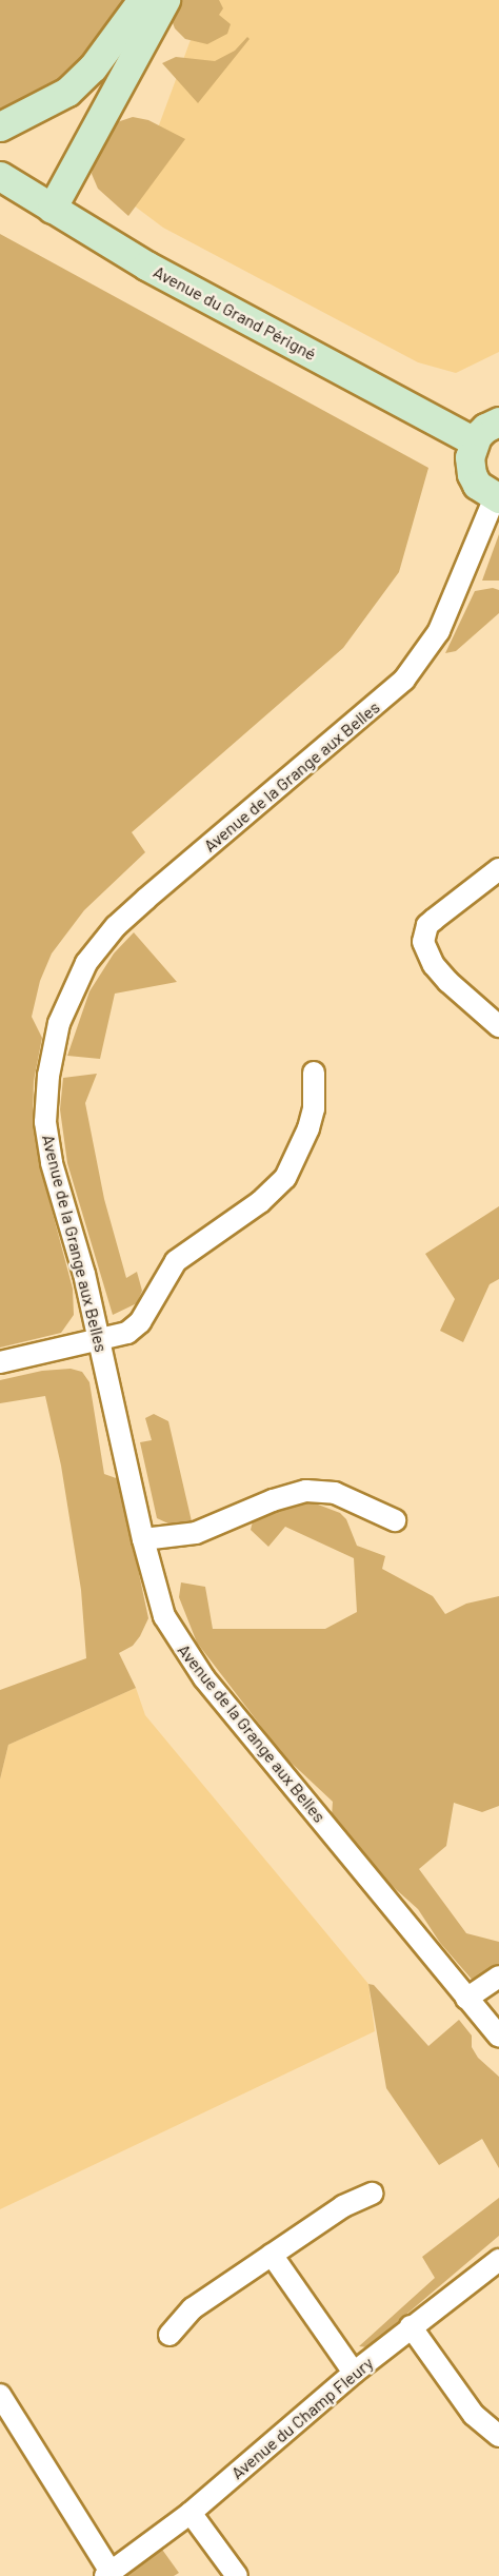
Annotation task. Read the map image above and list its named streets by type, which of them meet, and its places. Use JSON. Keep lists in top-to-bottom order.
{
  "streets": {
    "street": ["Avenue du Grand Périgné", "Avenue de la Grange aux Belles", "Avenue du Champ Fleury"]
  }
}
